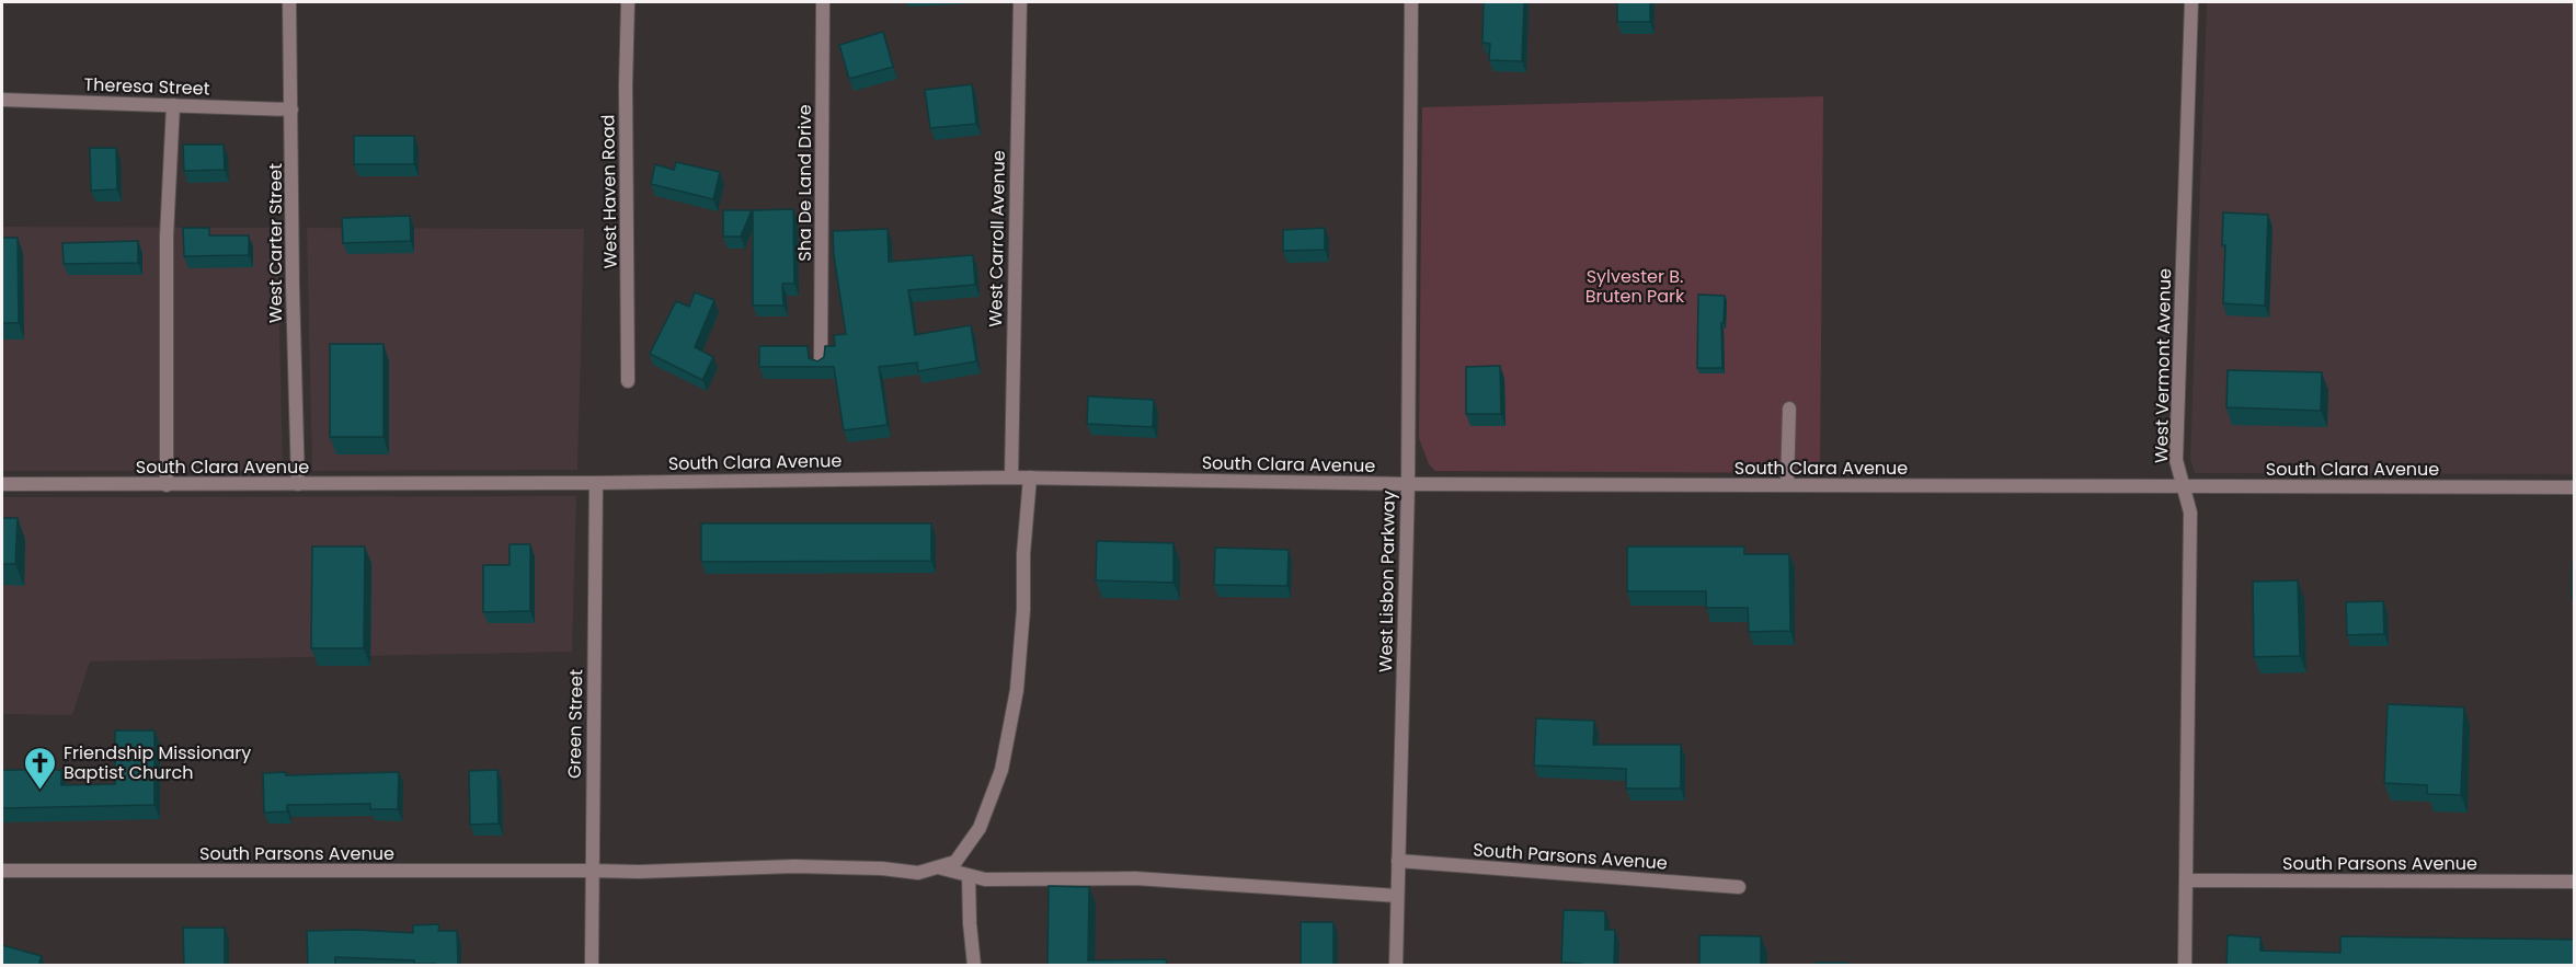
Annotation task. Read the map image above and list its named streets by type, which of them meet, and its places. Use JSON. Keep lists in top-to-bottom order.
{
  "streets": {
    "street": [
      "Theresa Street",
      "Sha De Land Drive",
      "West Haven Road",
      "West Carroll Avenue",
      "West Carter Street",
      "West Vermont Avenue",
      "South Clara Avenue",
      "West Lisbon Parkway",
      "Green Street",
      "South Parsons Avenue"
    ]
  },
  "crossings": [
    ["Theresa Street", "West Carter Street"],
    ["West Carroll Avenue", "South Clara Avenue"],
    ["West Carter Street", "South Clara Avenue"],
    ["West Vermont Avenue", "South Clara Avenue"],
    ["West Vermont Avenue", "South Parsons Avenue"],
    ["South Clara Avenue", "West Lisbon Parkway"],
    ["South Clara Avenue", "Green Street"],
    ["West Lisbon Parkway", "South Parsons Avenue"],
    ["Green Street", "South Parsons Avenue"]
  ],
  "parks": ["Sylvester B. Bruten Park"],
  "places": {
    "church": ["Friendship Missionary Baptist Church"]
  }
}
